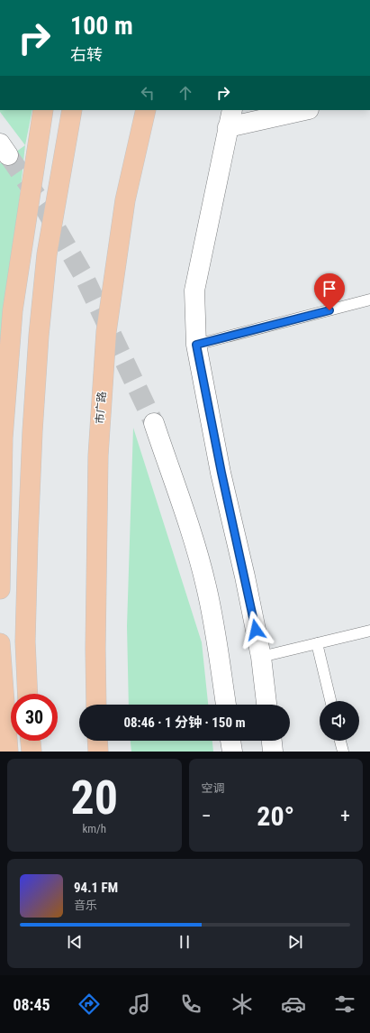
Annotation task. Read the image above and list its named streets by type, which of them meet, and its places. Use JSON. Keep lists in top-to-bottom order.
{
  "streets": {
    "main road": ["市广路"]
  },
  "page": {
    "turn": ["100 m", "右转"],
    "limit": "30",
    "trip": "08:46 · 1 分钟 · 150 m",
    "tile": [
      ["20", "km/h"],
      "空调"
    ],
    "heat": ["−", "20°", "+"],
    "song": ["94.1 FM", "音乐"],
    "tabs": "08:45"
  }
}
